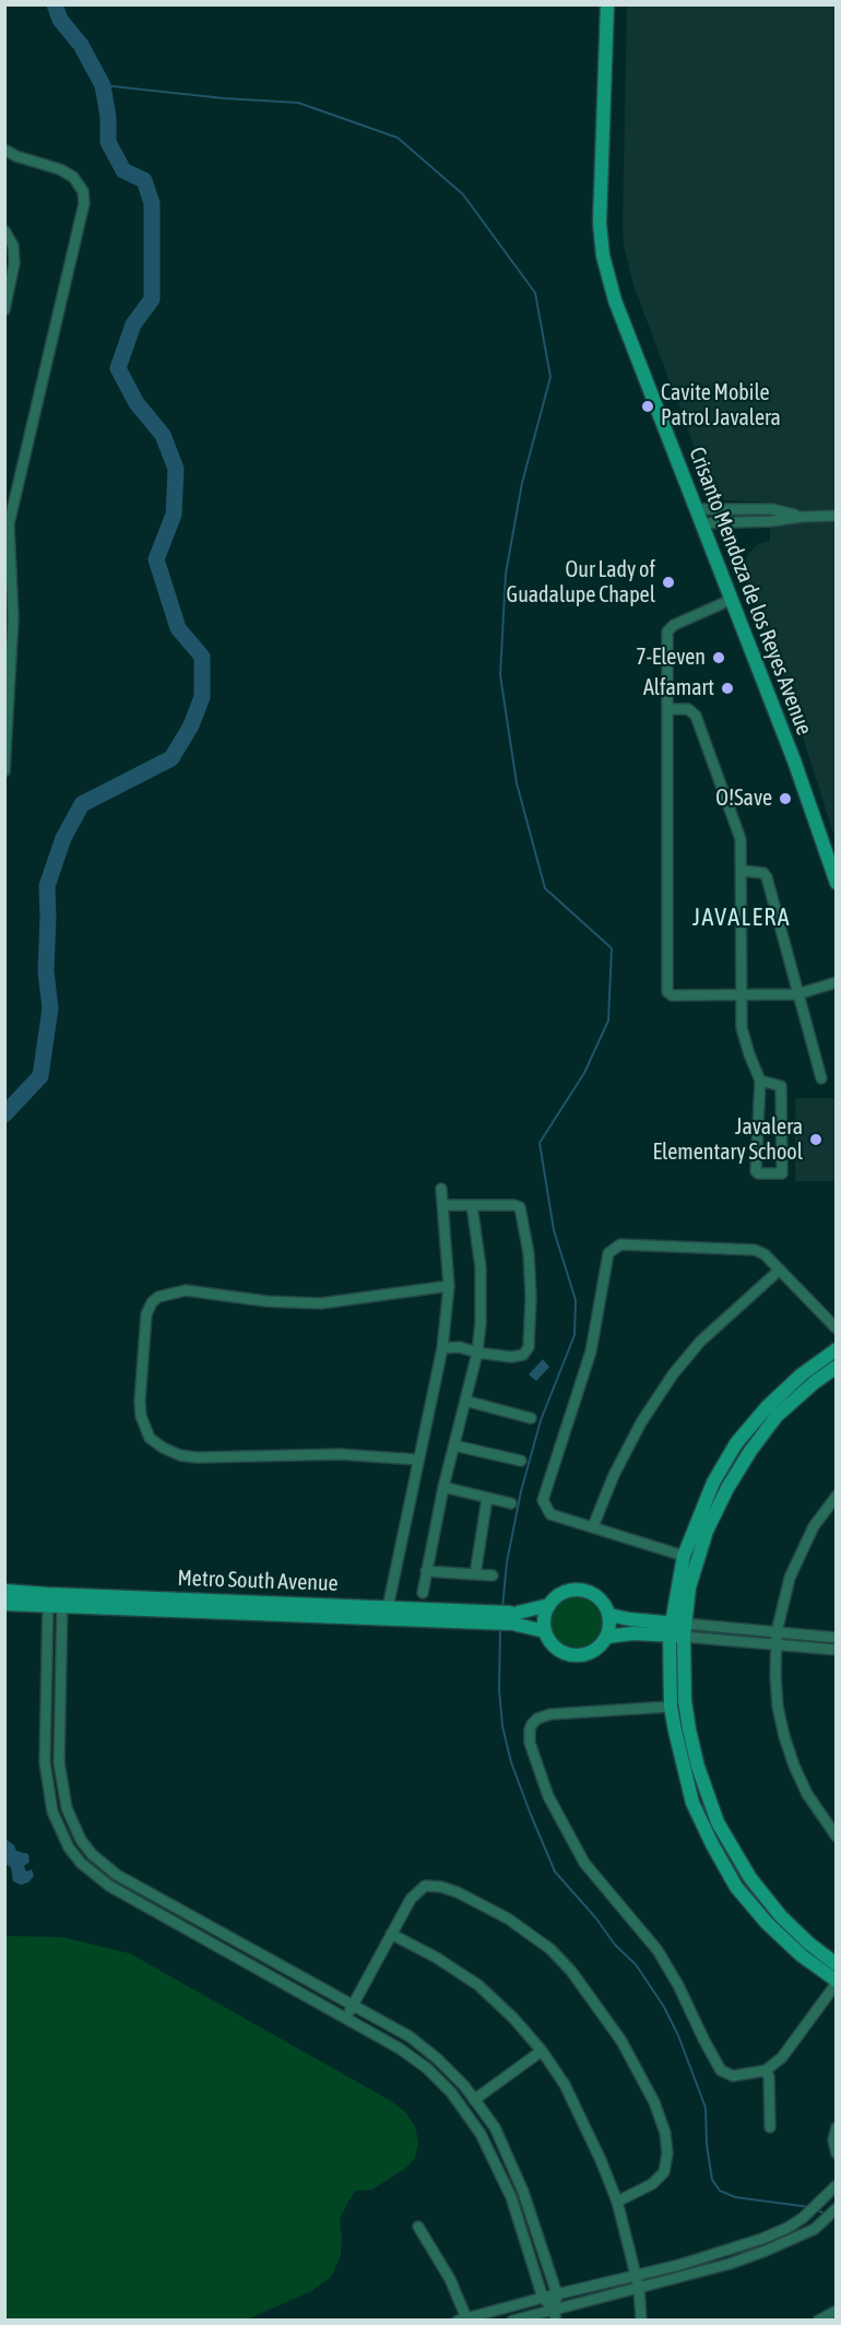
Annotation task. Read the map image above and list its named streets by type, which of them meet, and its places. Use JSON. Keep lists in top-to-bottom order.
{
  "streets": {
    "street": ["Crisanto Mendoza de los Reyes Avenue", "Metro South Avenue"]
  },
  "districts": ["JAVALERA"],
  "places": [
    "Cavite Mobile Patrol Javalera",
    "Our Lady of Guadalupe Chapel",
    "7-Eleven",
    "Alfamart",
    "O!Save",
    "Javalera Elementary School"
  ]
}
